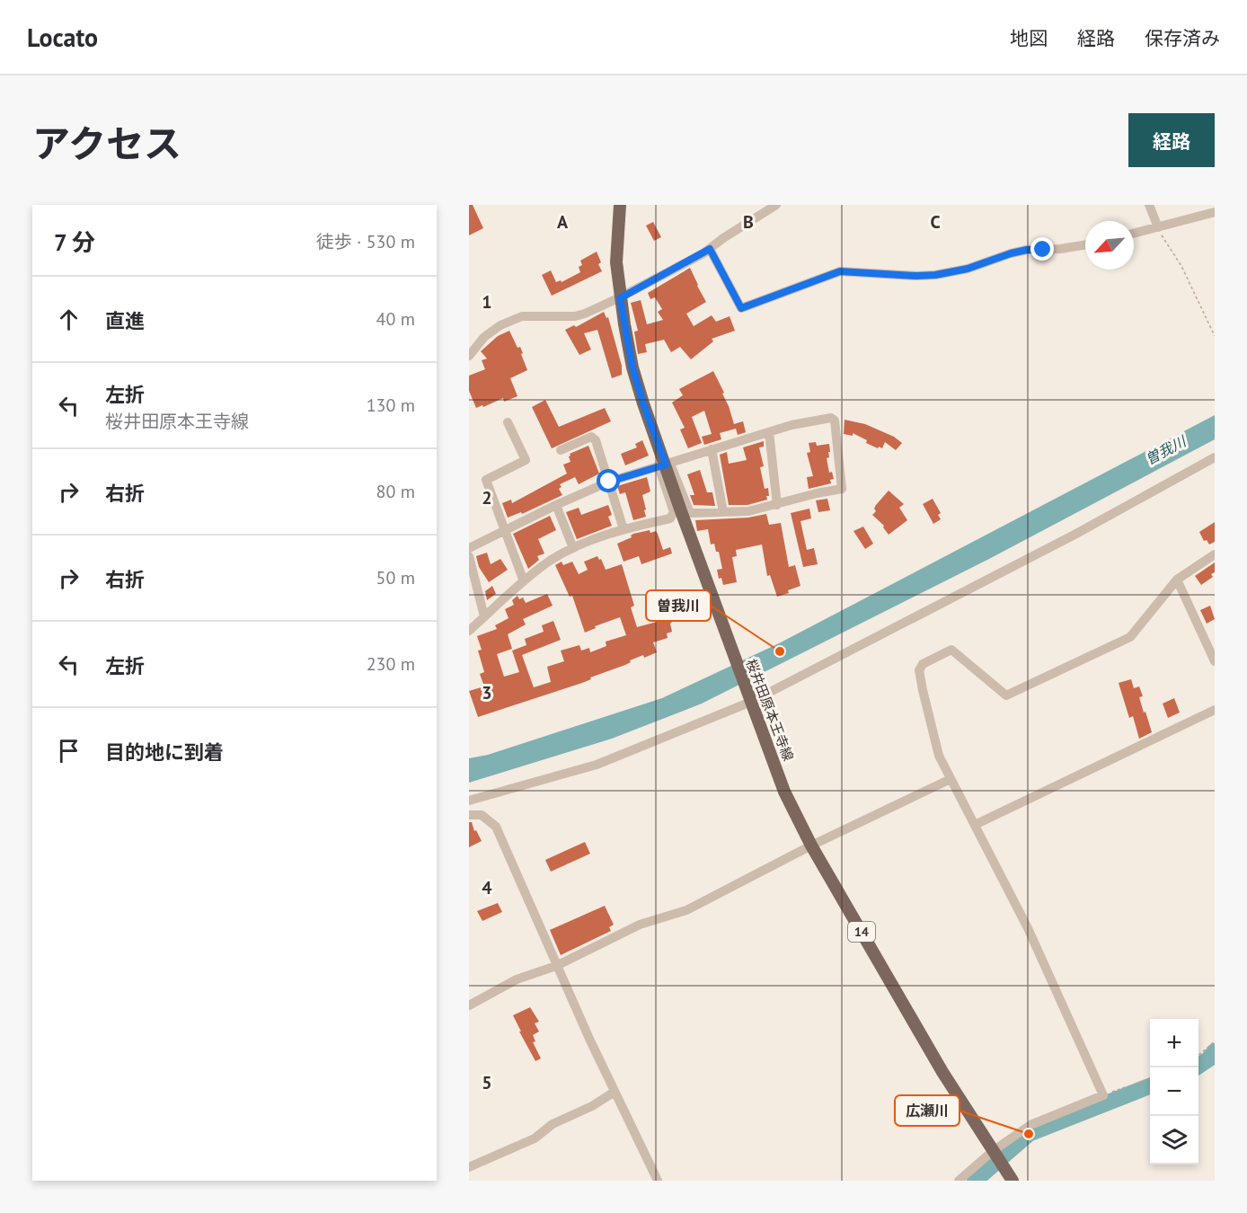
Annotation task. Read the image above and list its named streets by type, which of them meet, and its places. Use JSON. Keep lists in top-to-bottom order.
{
  "streets": {
    "main road": ["桜井田原本王寺線", "14"]
  },
  "water": ["曽我川"],
  "places": ["曽我川", "広瀬川"],
  "north": "bottom left",
  "page": {
    "header": "Locato",
    "nav": ["地図", "経路", "保存済み"],
    "title": "アクセス",
    "buttons": "経路",
    "heading": ["7 分", "徒歩 · 530 m"],
    "list": [
      ["直進", "40 m"],
      ["左折", "桜井田原本王寺線", "130 m"],
      ["右折", "80 m"],
      ["右折", "50 m"],
      ["左折", "230 m"],
      "目的地に到着"
    ],
    "map_buttons": ["+", "−"]
  },
  "grid": {
    "columns": ["A", "B", "C"],
    "rows": [
      "1",
      "2",
      "3",
      "4",
      "5"
    ]
  }
}
